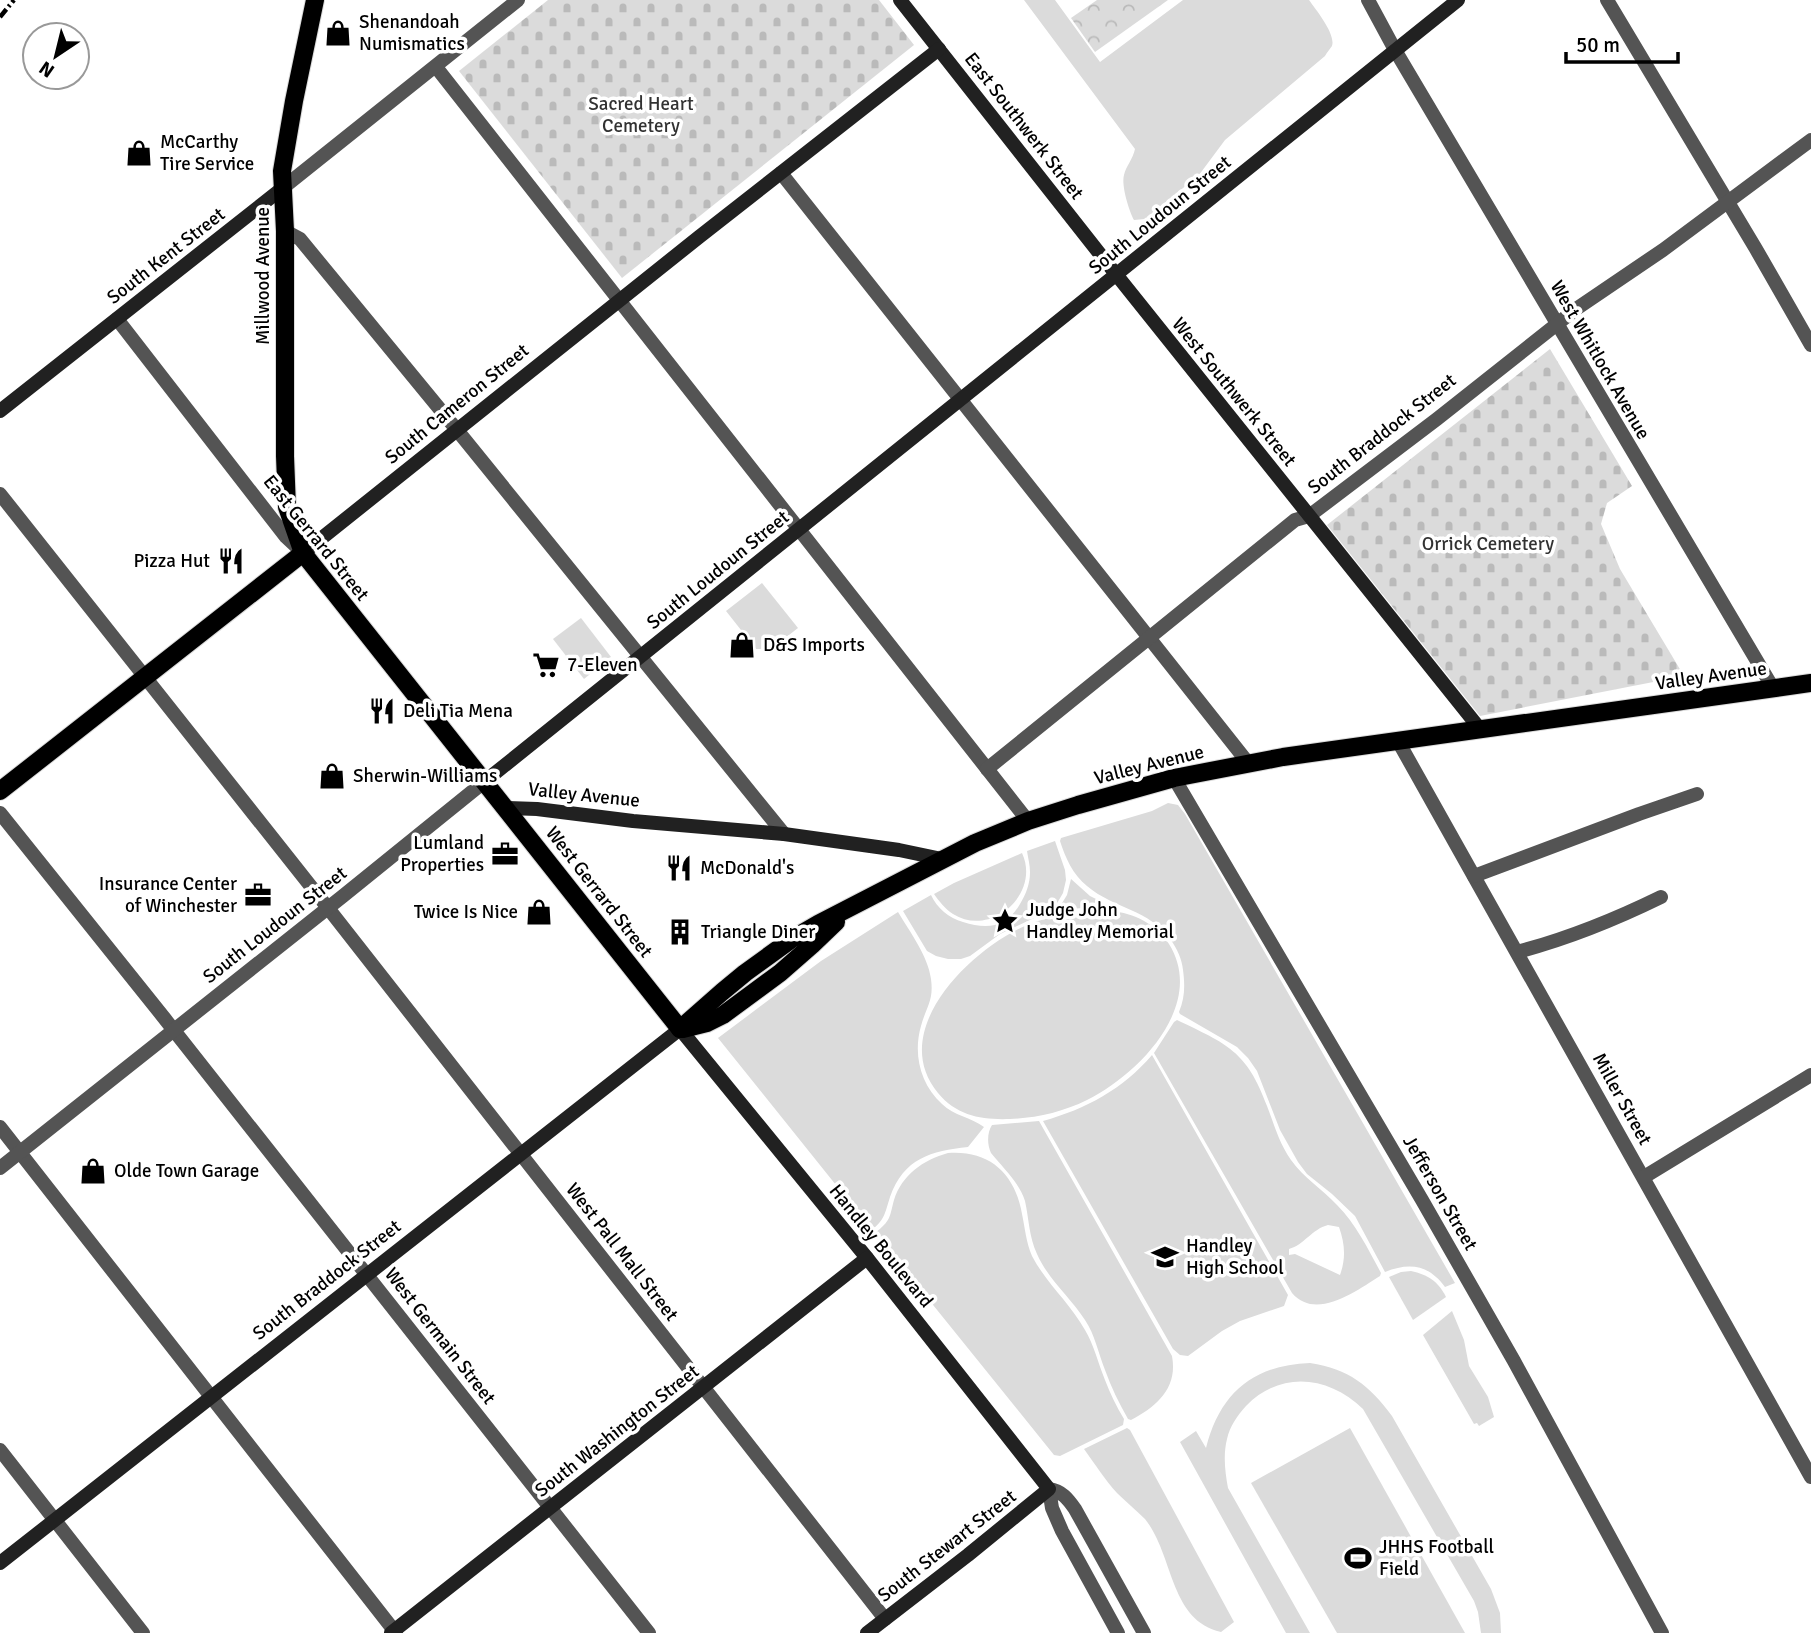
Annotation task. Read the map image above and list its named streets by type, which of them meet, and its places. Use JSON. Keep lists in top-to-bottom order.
{
  "streets": {
    "main road": [
      "Millwood Avenue",
      "South Cameron Street",
      "South Braddock Street",
      "East Gerrard Street",
      "Valley Avenue",
      "West Gerrard Street"
    ],
    "street": [
      "East Southwerk Street",
      "South Loudoun Street",
      "South Kent Street",
      "West Whitlock Avenue",
      "West Southwerk Street",
      "Miller Street",
      "Jefferson Street",
      "Handley Boulevard",
      "West Pall Mall Street",
      "West Germain Street",
      "South Washington Street",
      "South Stewart Street"
    ]
  },
  "crossings": [
    ["East Southwerk Street", "South Loudoun Street"],
    ["East Southwerk Street", "West Southwerk Street"],
    ["East Southwerk Street", "South Cameron Street"],
    ["South Loudoun Street", "West Whitlock Avenue"],
    ["South Loudoun Street", "West Southwerk Street"],
    ["South Loudoun Street", "East Gerrard Street"],
    ["South Loudoun Street", "West Gerrard Street"],
    ["South Loudoun Street", "West Pall Mall Street"],
    ["South Loudoun Street", "West Germain Street"],
    ["South Kent Street", "Millwood Avenue"],
    ["South Kent Street", "East Gerrard Street"],
    ["Millwood Avenue", "South Cameron Street"],
    ["Millwood Avenue", "East Gerrard Street"],
    ["West Whitlock Avenue", "South Braddock Street"],
    ["West Whitlock Avenue", "Valley Avenue"],
    ["West Southwerk Street", "South Braddock Street"],
    ["West Southwerk Street", "Valley Avenue"],
    ["South Cameron Street", "East Gerrard Street"],
    ["South Cameron Street", "West Pall Mall Street"],
    ["South Braddock Street", "Valley Avenue"],
    ["South Braddock Street", "West Gerrard Street"],
    ["South Braddock Street", "Handley Boulevard"],
    ["South Braddock Street", "West Pall Mall Street"],
    ["South Braddock Street", "West Germain Street"],
    ["East Gerrard Street", "West Gerrard Street"],
    ["Valley Avenue", "West Gerrard Street"],
    ["Valley Avenue", "Miller Street"],
    ["Valley Avenue", "Jefferson Street"],
    ["West Gerrard Street", "Handley Boulevard"],
    ["Handley Boulevard", "South Washington Street"],
    ["Handley Boulevard", "South Stewart Street"],
    ["West Pall Mall Street", "South Washington Street"],
    ["West Pall Mall Street", "South Stewart Street"],
    ["West Germain Street", "South Washington Street"]
  ],
  "parks": ["Sacred Heart Cemetery", "Orrick Cemetery"],
  "places": {
    "shop": [
      "Shenandoah Numismatics",
      "McCarthy Tire Service",
      "D&S Imports",
      "Sherwin-Williams",
      "Twice Is Nice",
      "Olde Town Garage"
    ],
    "restaurant": ["Pizza Hut", "Deli Tia Mena", "McDonald's"],
    "supermarket": ["7-Eleven"],
    "office": ["Lumland Properties", "Insurance Center of Winchester"],
    "place": ["Judge John Handley Memorial"],
    "building": ["Triangle Diner"],
    "school or university": ["Handley High School"],
    "sports": ["JHHS Football Field"]
  },
  "scale_bar": "50 m",
  "north": "bottom left"
}
